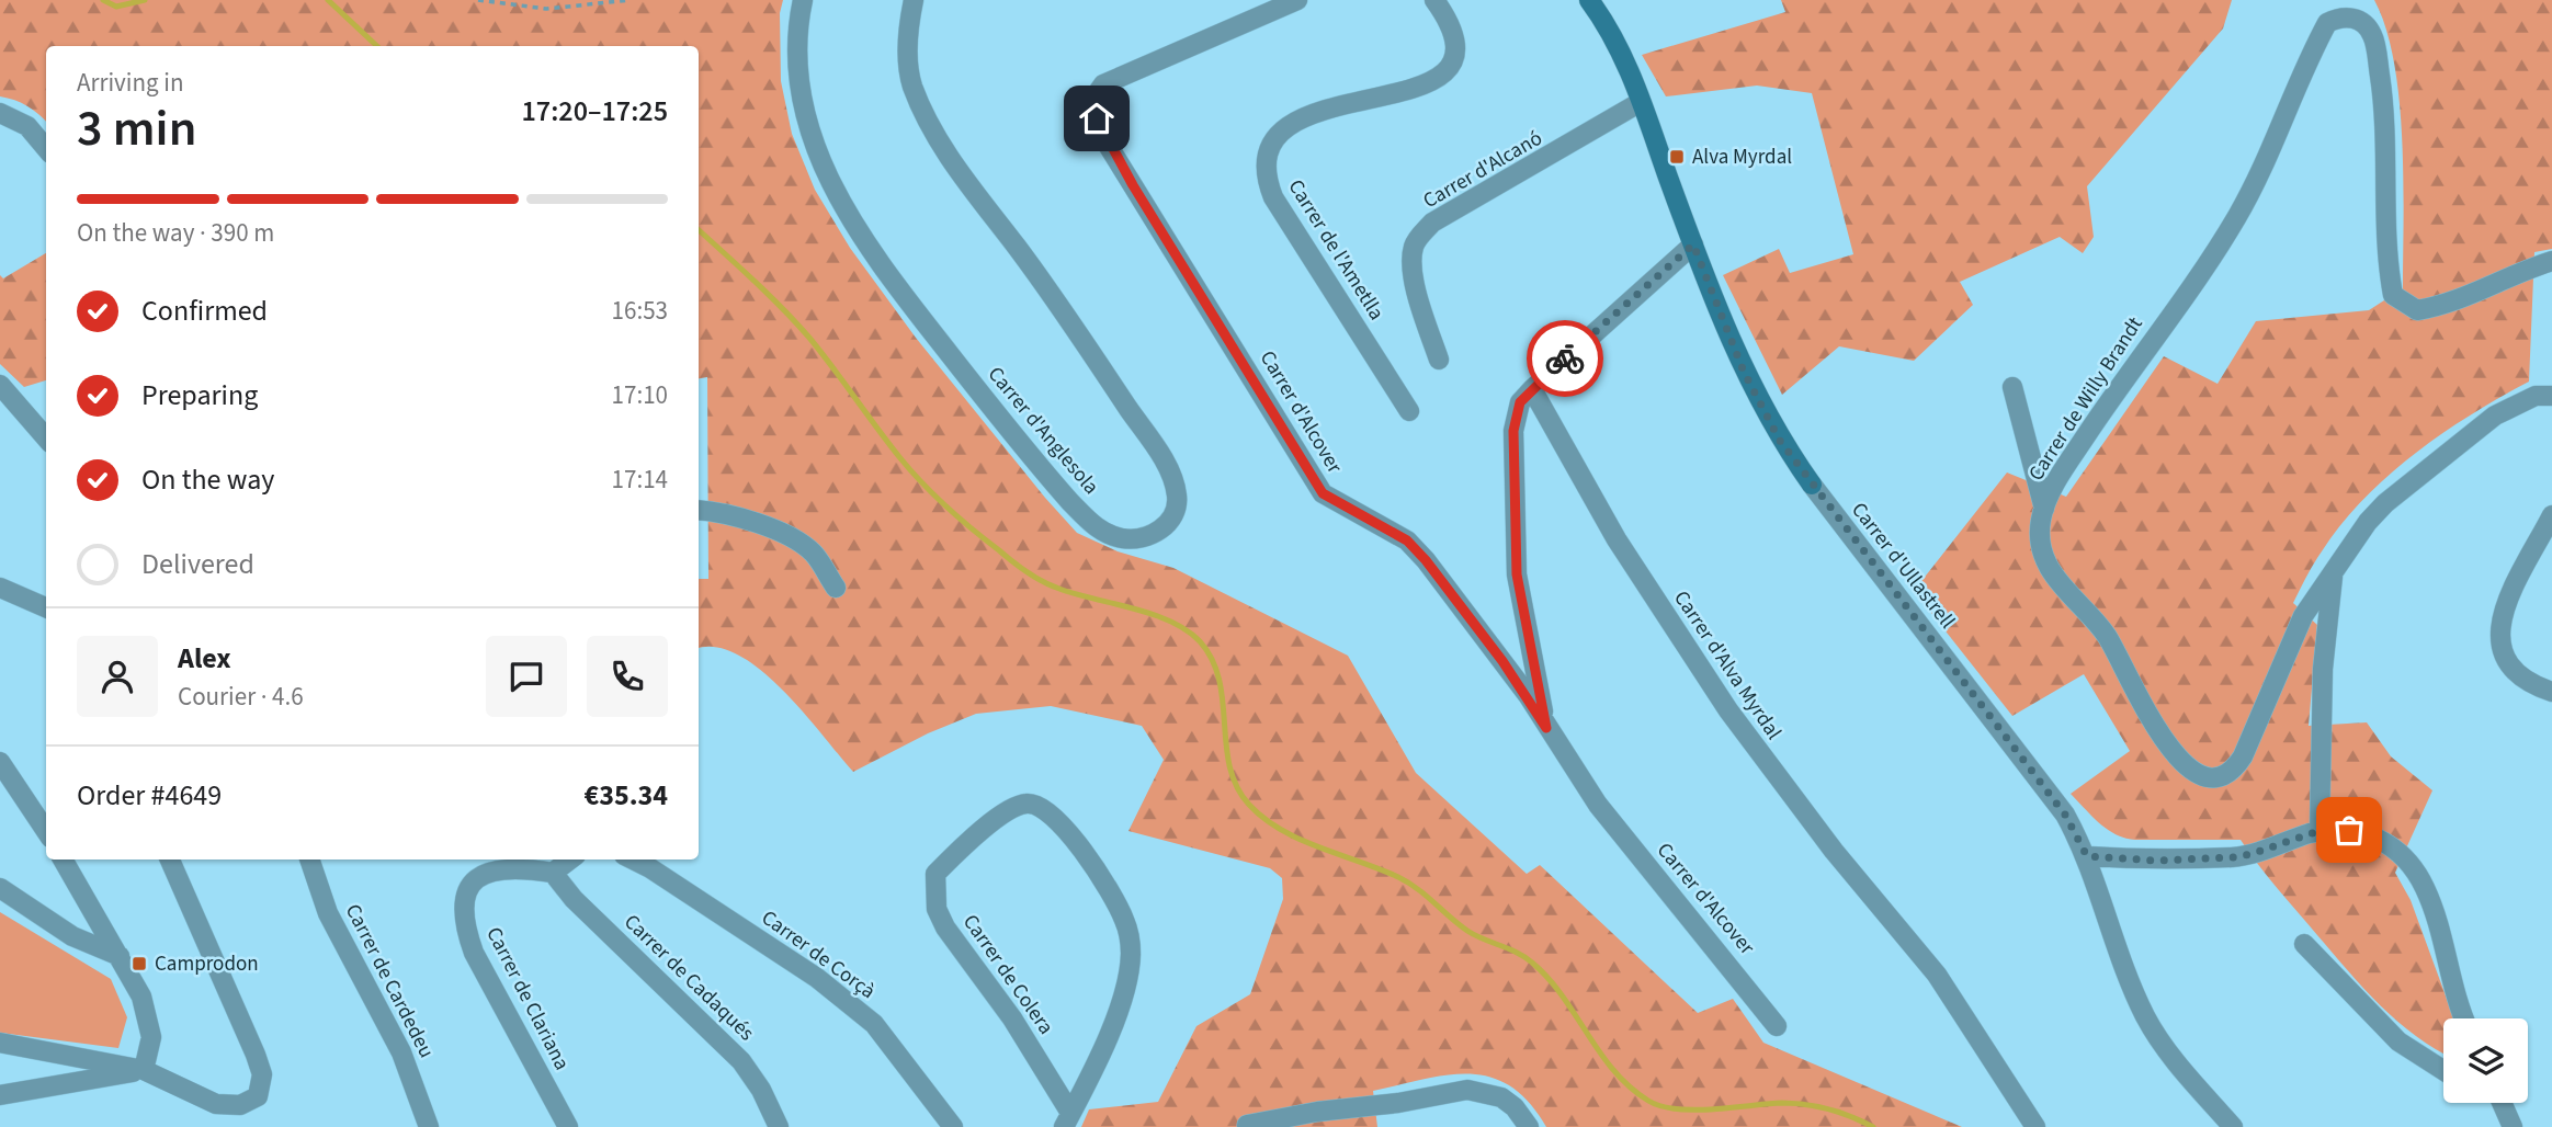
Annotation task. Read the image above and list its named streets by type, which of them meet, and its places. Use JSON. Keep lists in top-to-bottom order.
{
  "streets": {
    "street": [
      "Carrer d'Alcanó",
      "Carrer de l'Ametlla",
      "Carrer de Willy Brandt",
      "Carrer d'Alcover",
      "Carrer d'Anglesola",
      "Carrer d'Ullastrell",
      "Carrer d'Alva Myrdal",
      "Carrer de Corçà",
      "Carrer de Colera",
      "Carrer de Cadaqués",
      "Carrer de Cardedeu",
      "Carrer de Clariana"
    ]
  },
  "crossings": [
    ["Carrer d'Alcanó", "Carrer d'Ullastrell"],
    ["Carrer de Cadaqués", "Carrer de Clariana"]
  ],
  "places": {
    "transit": ["Alva Myrdal", "Camprodon"]
  },
  "page": {
    "heading": ["3 min", "Arriving in", "17:20–17:25"],
    "panel": [
      "Alex",
      "Courier · 4.6",
      "Order #4649",
      "€35.34"
    ],
    "bar": "On the way · 390 m",
    "list": [
      ["Confirmed", "16:53"],
      ["Preparing", "17:10"],
      ["On the way", "17:14"],
      "Delivered"
    ]
  }
}
